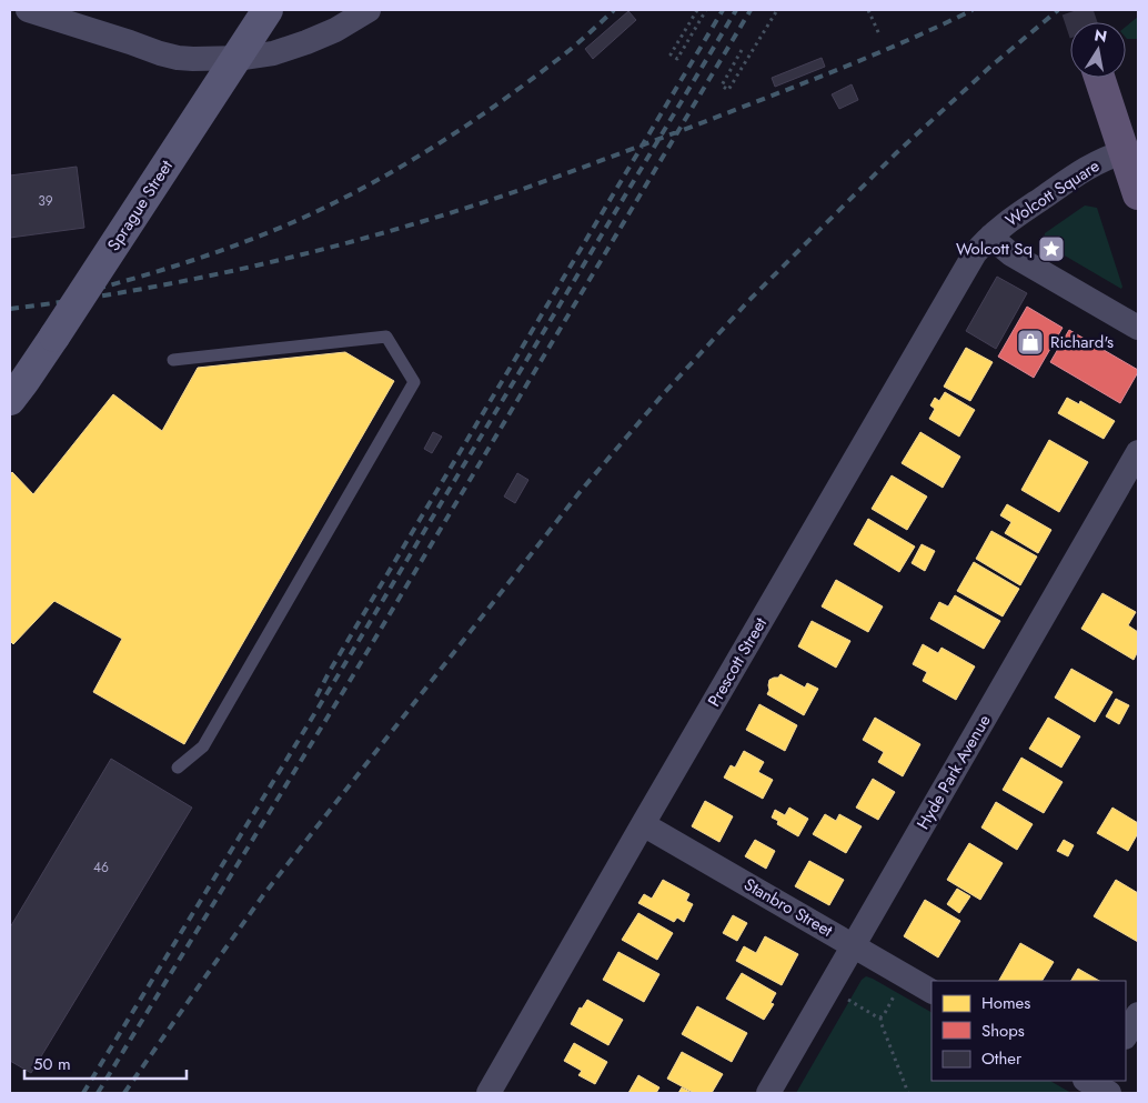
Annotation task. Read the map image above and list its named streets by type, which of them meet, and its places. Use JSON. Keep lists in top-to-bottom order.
{
  "streets": {
    "main road": ["Sprague Street"],
    "street": [
      "Wolcott Square",
      "Prescott Street",
      "Hyde Park Avenue",
      "Stanbro Street"
    ]
  },
  "crossings": [
    ["Wolcott Square", "Prescott Street"],
    ["Prescott Street", "Stanbro Street"],
    ["Hyde Park Avenue", "Stanbro Street"]
  ],
  "places": {
    "place": ["Wolcott Sq"],
    "shop": ["Richard's"]
  },
  "house_numbers": ["39", "46"],
  "legend": ["Homes", "Shops", "Other"],
  "scale_bar": "50 m",
  "north": "top"
}
